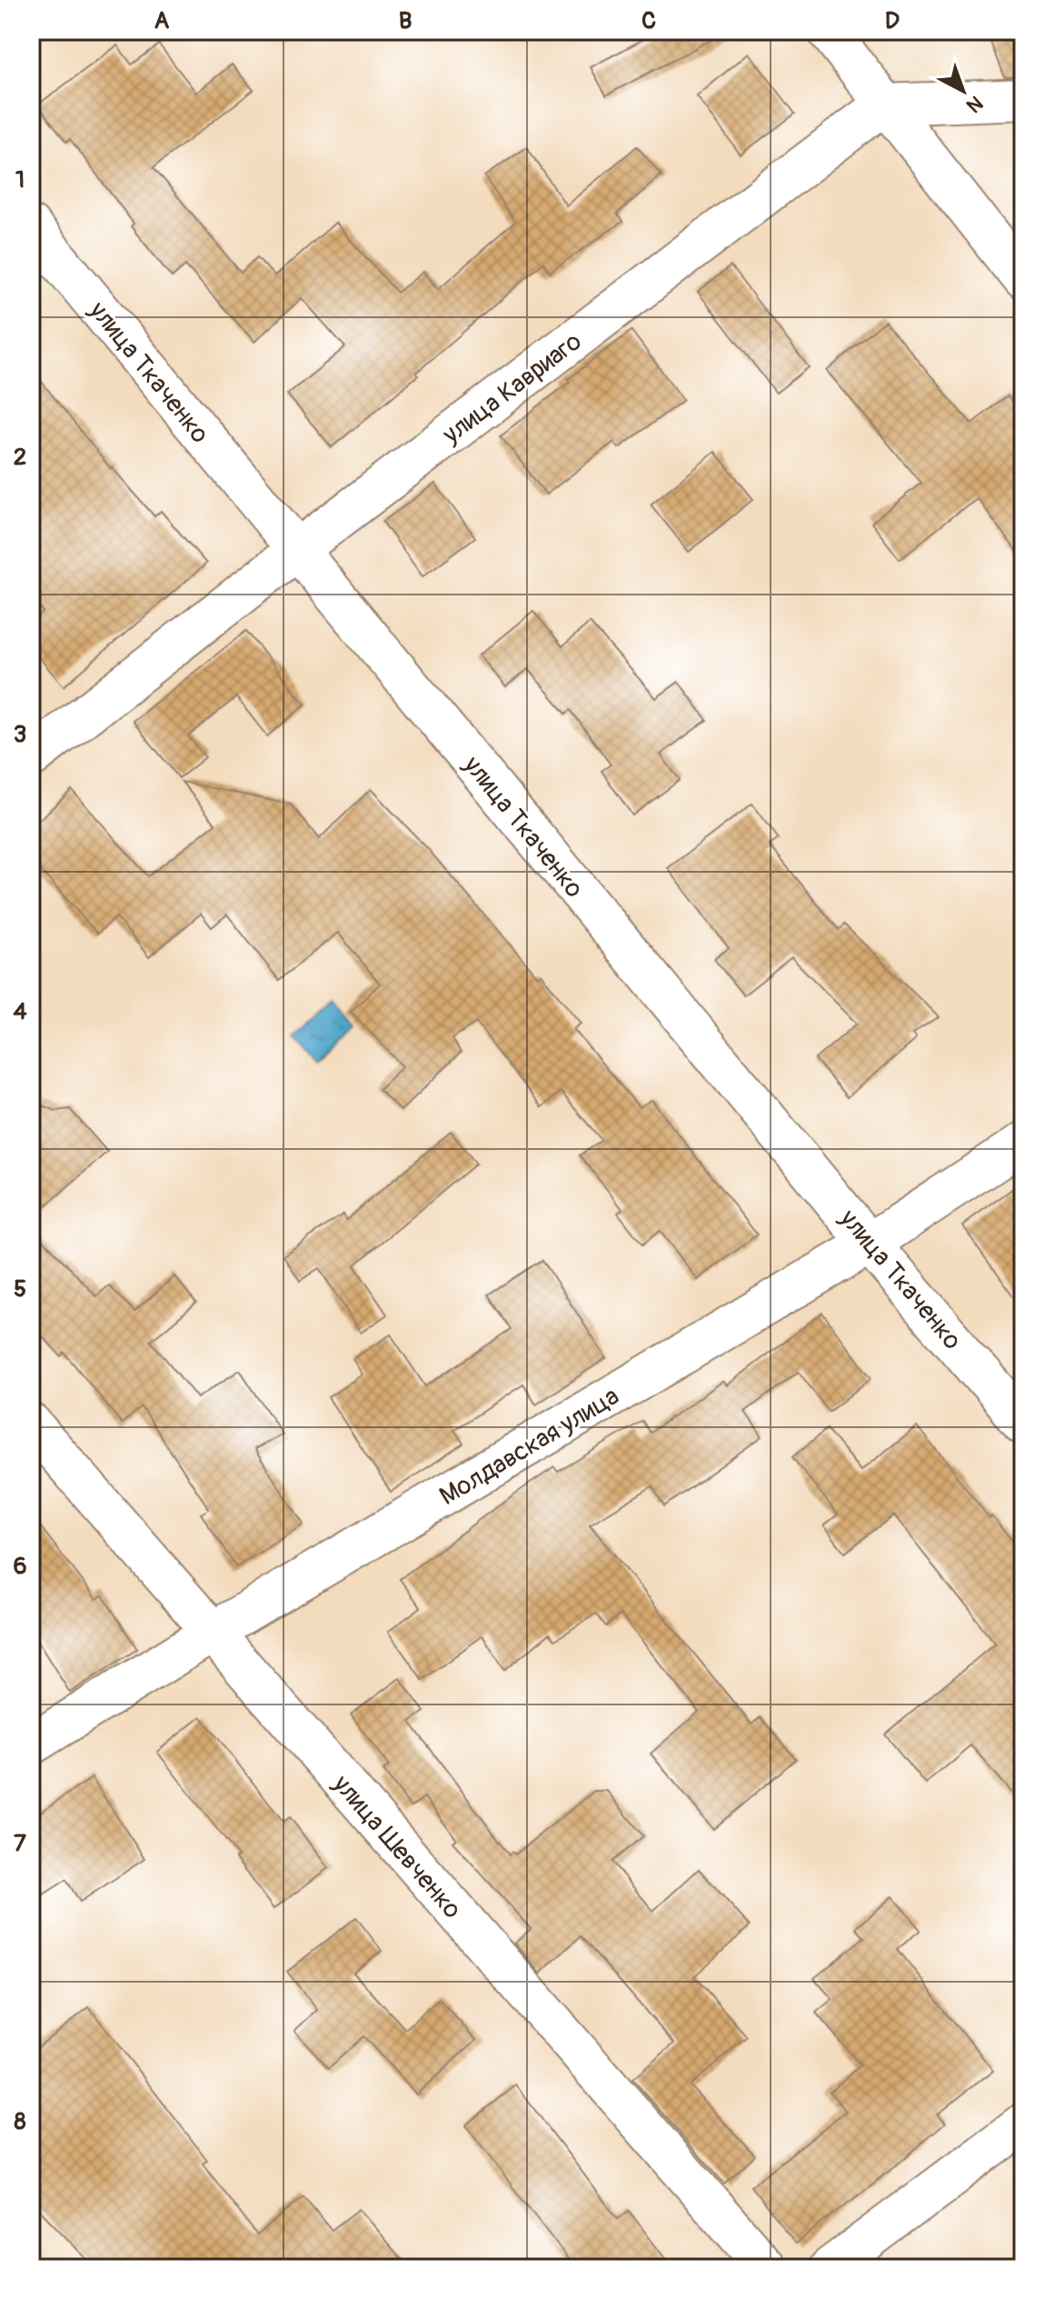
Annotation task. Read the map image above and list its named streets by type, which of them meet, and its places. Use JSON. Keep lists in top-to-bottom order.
{
  "streets": {
    "street": [
      "улица Ткаченко",
      "улица Кавриаго",
      "Молдавская улица",
      "улица Шевченко"
    ]
  },
  "crossings": [
    ["улица Ткаченко", "улица Кавриаго"],
    ["улица Ткаченко", "Молдавская улица"],
    ["Молдавская улица", "улица Шевченко"]
  ],
  "north": "bottom right",
  "grid": {
    "columns": [
      "A",
      "B",
      "C",
      "D"
    ],
    "rows": [
      "1",
      "2",
      "3",
      "4",
      "5",
      "6",
      "7",
      "8"
    ]
  }
}
